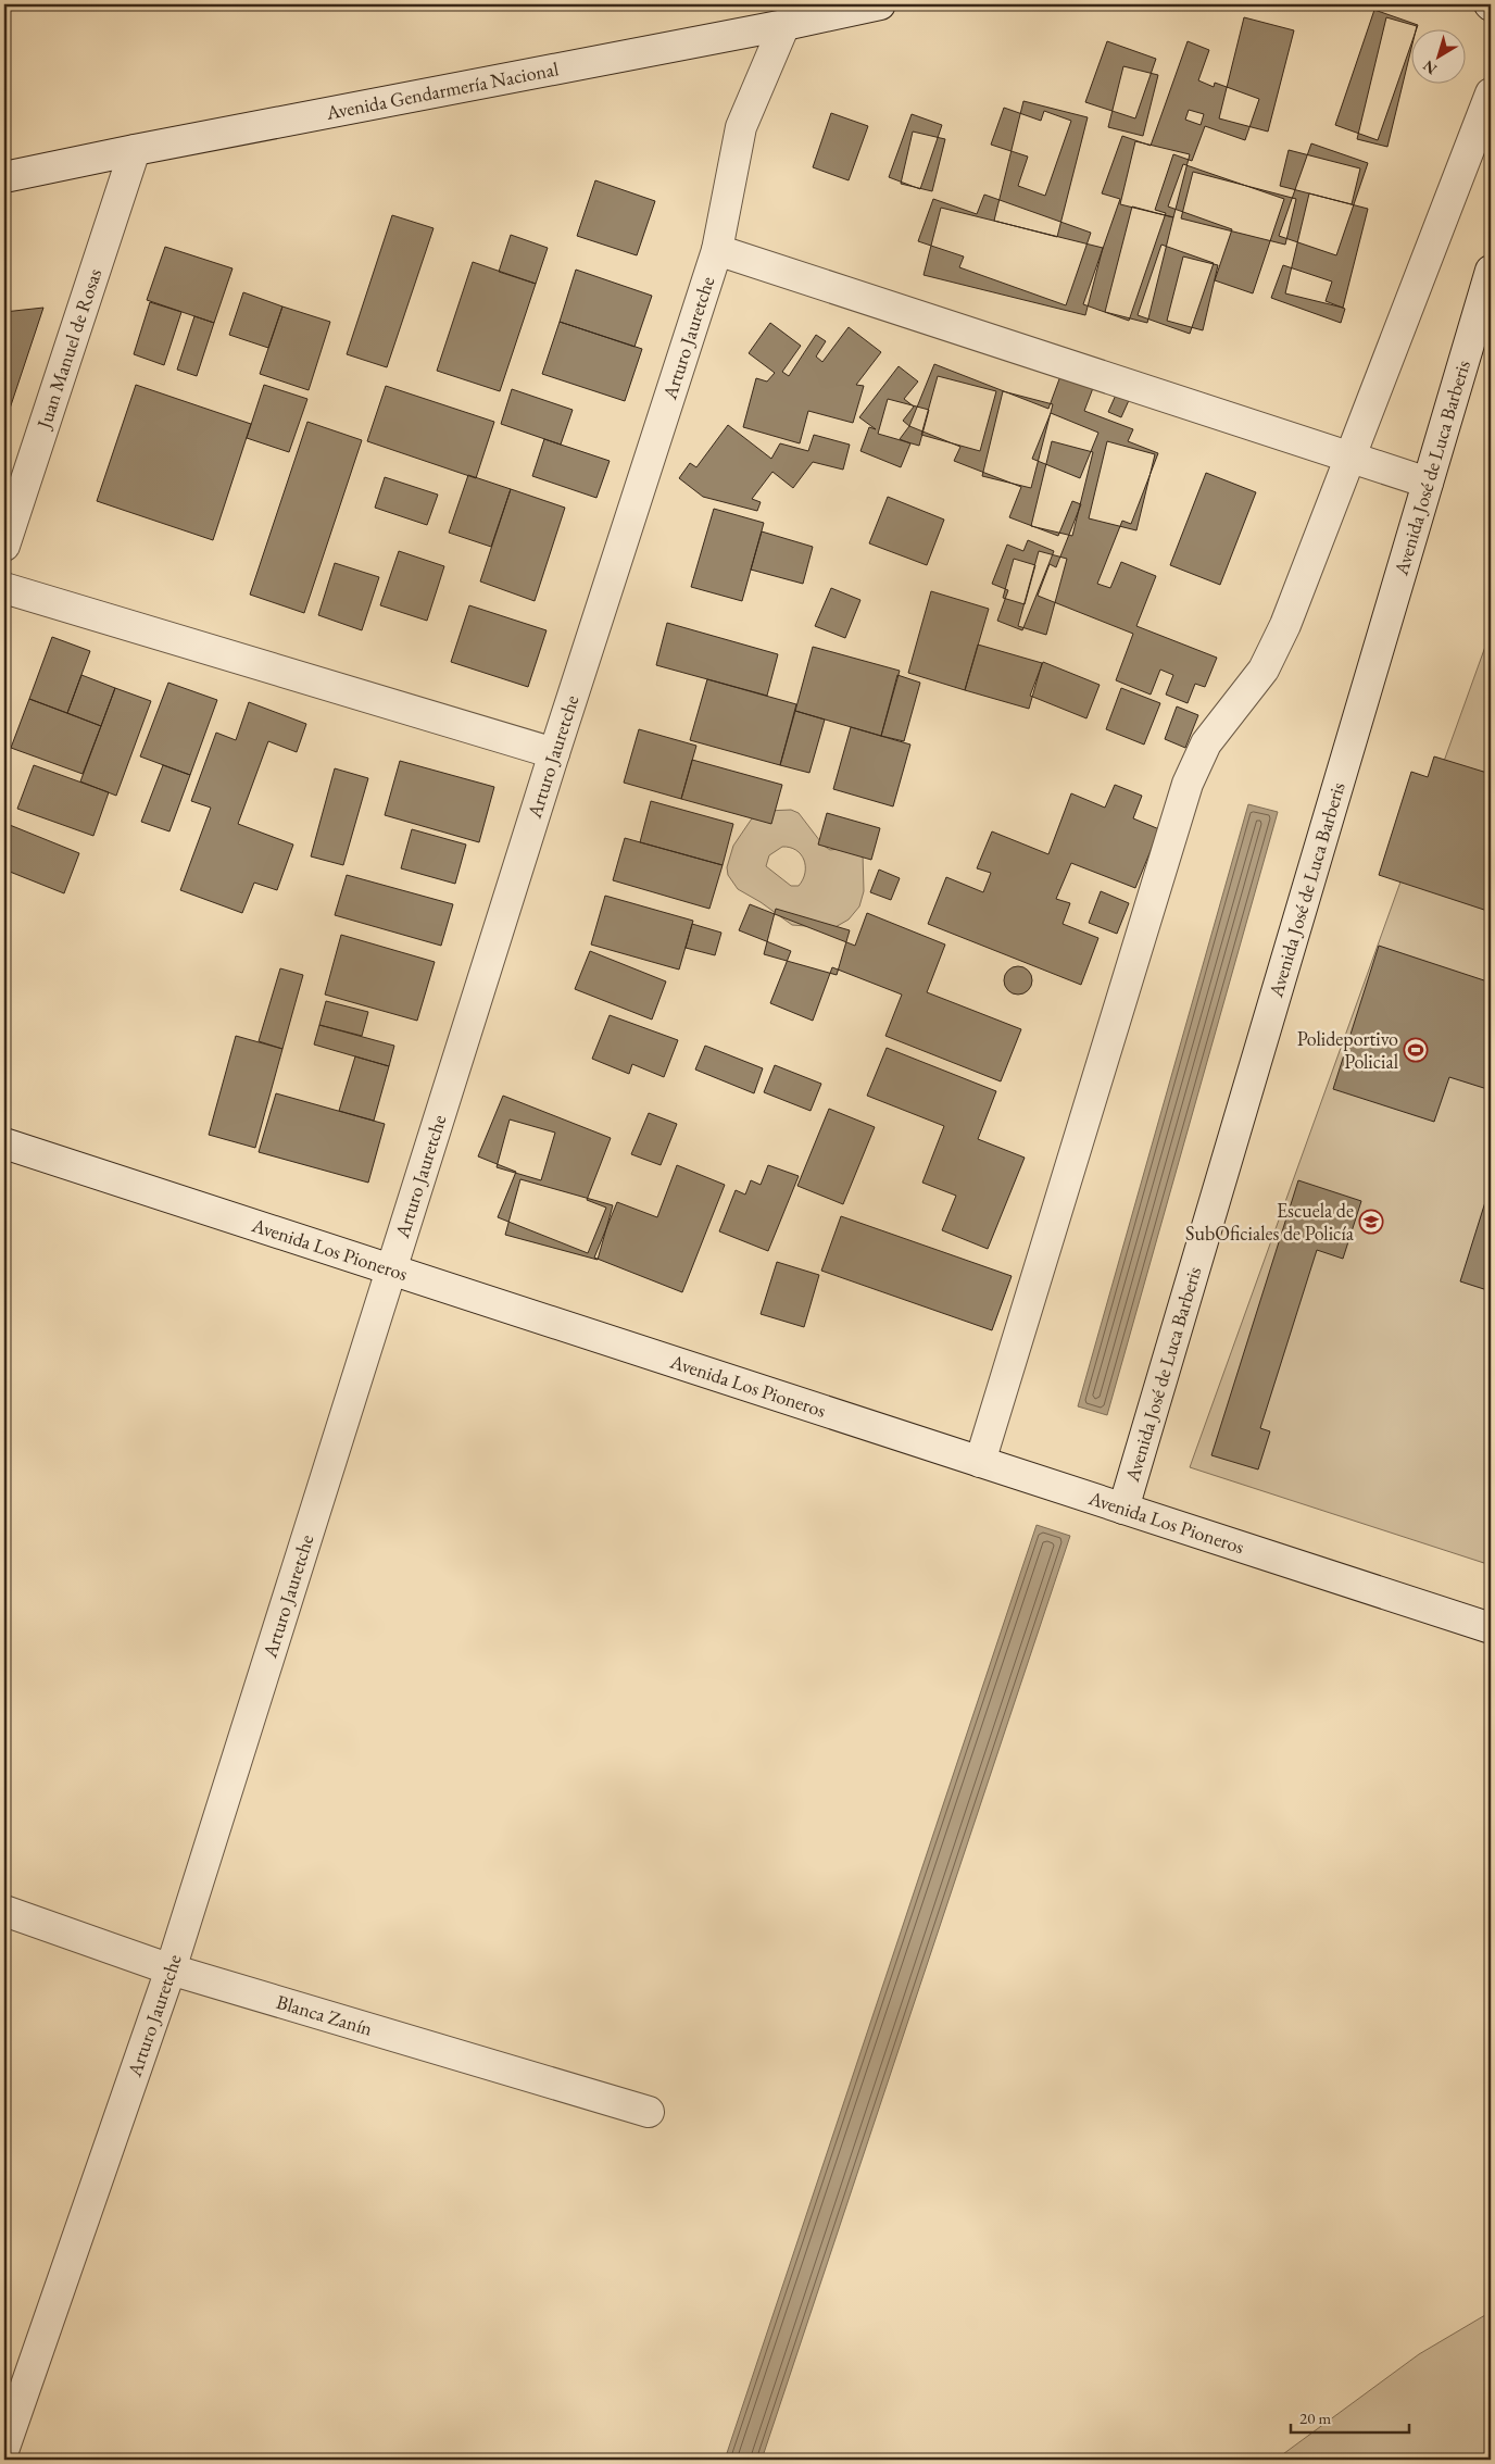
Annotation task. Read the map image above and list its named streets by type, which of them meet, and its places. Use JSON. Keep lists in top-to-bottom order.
{
  "streets": {
    "street": [
      "Avenida Gendarmería Nacional",
      "Arturo Jauretche",
      "Juan Manuel de Rosas",
      "Avenida José de Luca Barberis",
      "Avenida Los Pioneros",
      "Blanca Zanín"
    ]
  },
  "crossings": [
    ["Avenida Gendarmería Nacional", "Arturo Jauretche"],
    ["Avenida Gendarmería Nacional", "Juan Manuel de Rosas"],
    ["Arturo Jauretche", "Avenida Los Pioneros"],
    ["Arturo Jauretche", "Blanca Zanín"],
    ["Avenida José de Luca Barberis", "Avenida Los Pioneros"]
  ],
  "places": {
    "sports": ["Polideportivo Policial"],
    "school or university": ["Escuela de SubOficiales de Policía"]
  },
  "scale_bar": "20 m",
  "north": "bottom left"
}
